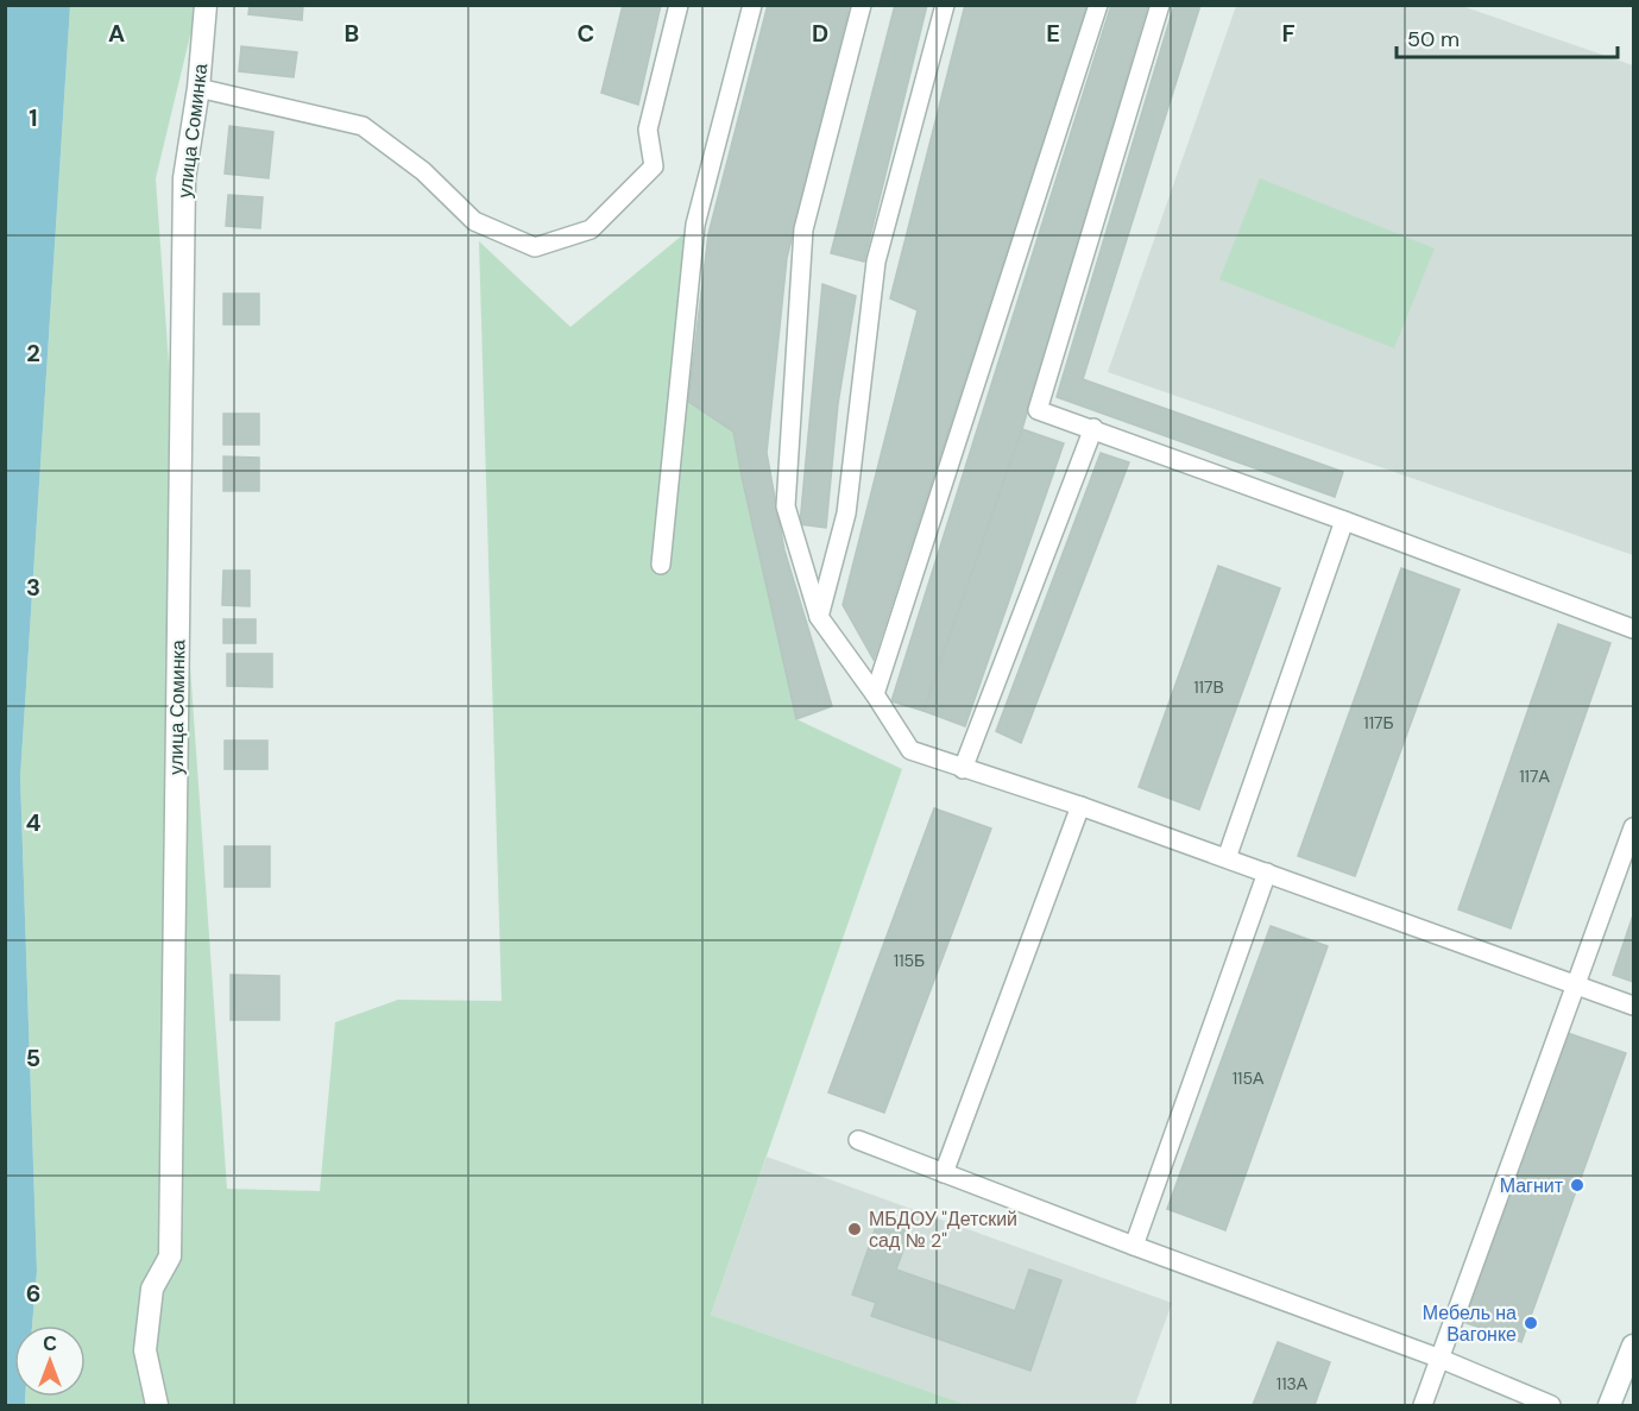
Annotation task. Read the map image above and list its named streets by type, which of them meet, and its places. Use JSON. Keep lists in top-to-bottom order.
{
  "streets": {
    "street": ["улица Соминка"]
  },
  "places": ["Магнит", "МБДОУ \"Детский сад № 2\"", "Мебель на Вагонке"],
  "house_numbers": [
    "117В",
    "117Б",
    "117А",
    "115Б",
    "115А",
    "113А"
  ],
  "scale_bar": "50 m",
  "north": "top",
  "grid": {
    "columns": [
      "A",
      "B",
      "C",
      "D",
      "E",
      "F"
    ],
    "rows": [
      "1",
      "2",
      "3",
      "4",
      "5",
      "6"
    ]
  }
}
